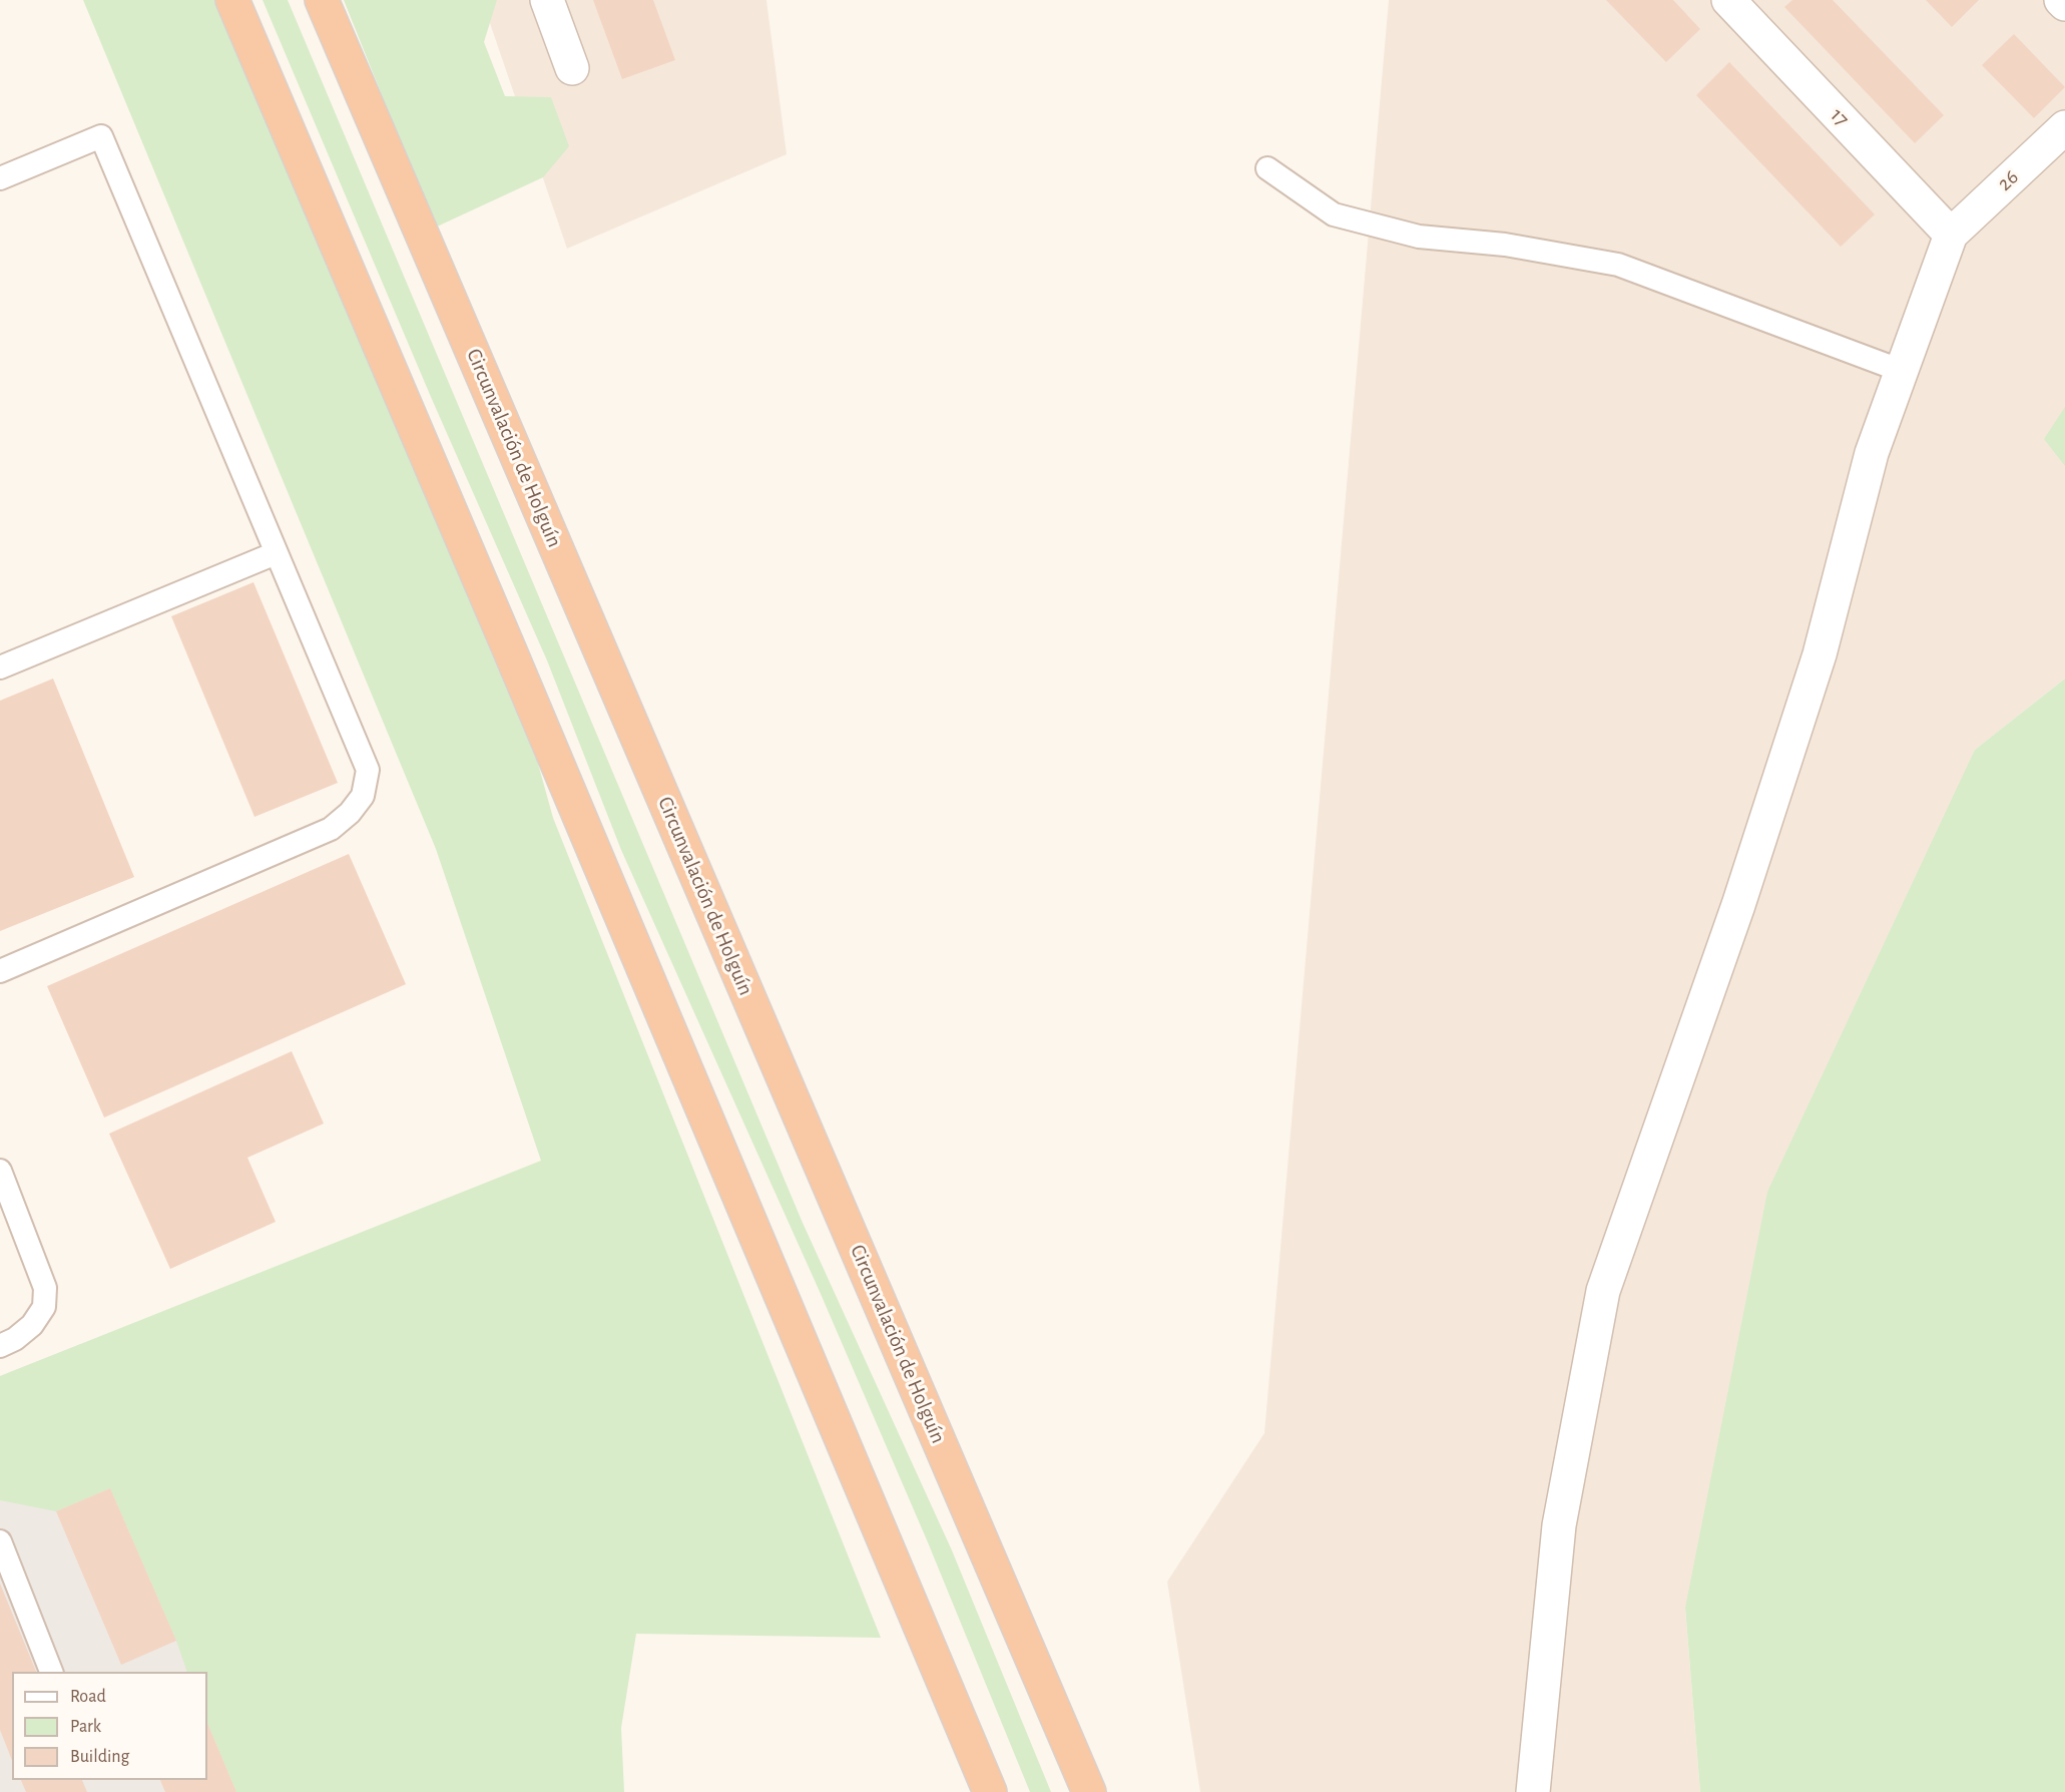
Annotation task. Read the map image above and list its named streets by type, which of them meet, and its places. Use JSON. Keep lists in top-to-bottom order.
{
  "streets": {
    "highway": ["Circunvalación de Holguín"],
    "street": ["17", "26"]
  },
  "crossings": [
    ["17", "26"]
  ],
  "legend": ["Road", "Park", "Building"]
}
